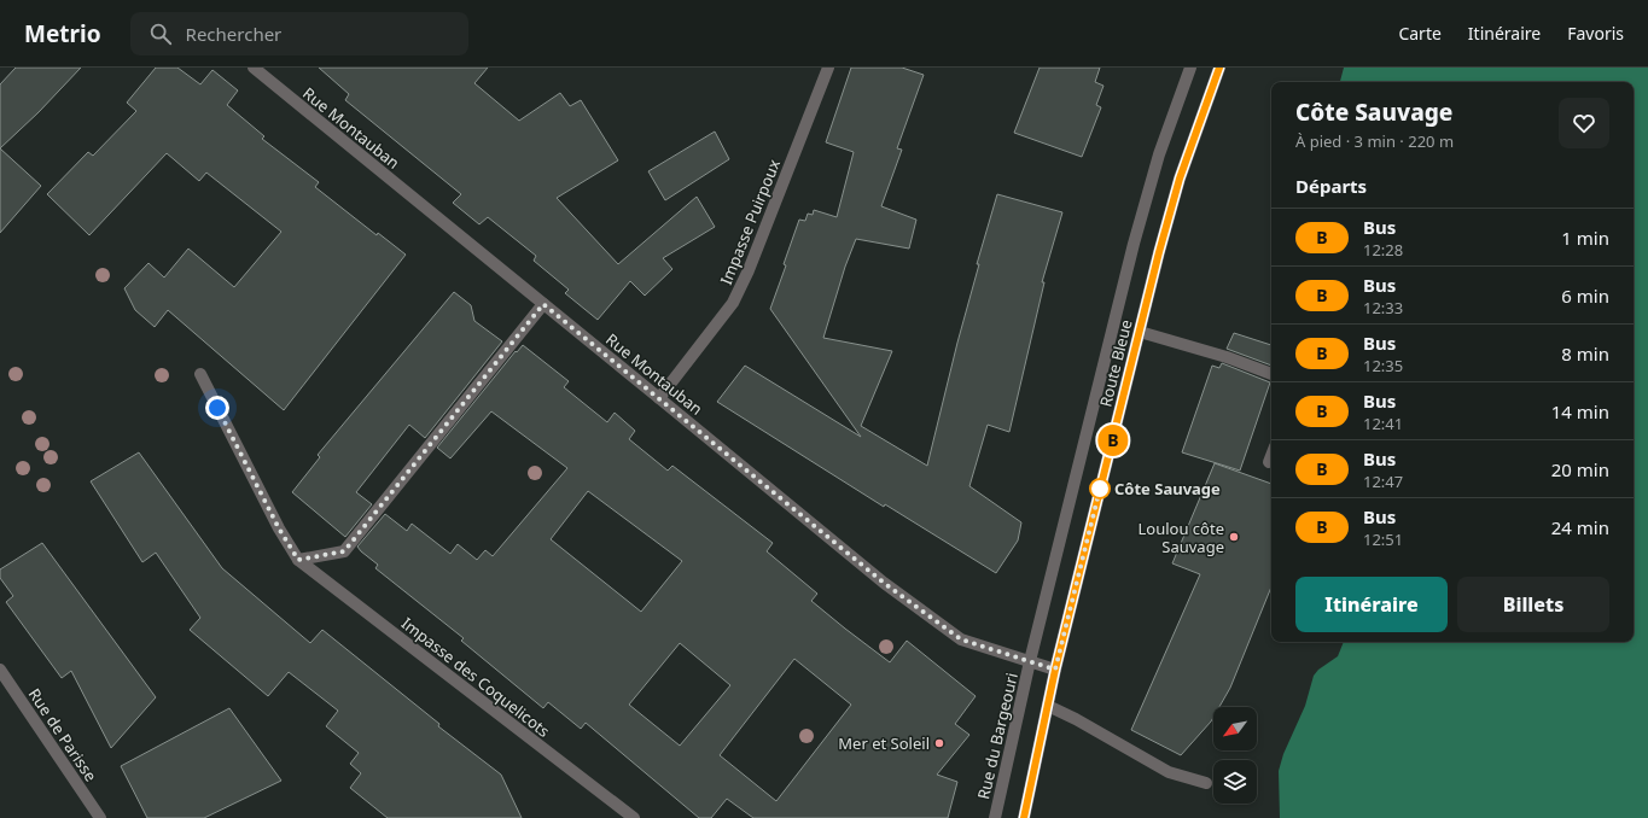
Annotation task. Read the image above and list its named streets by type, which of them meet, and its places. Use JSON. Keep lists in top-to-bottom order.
{
  "streets": {
    "street": [
      "Rue Montauban",
      "Impasse Puirpoux",
      "Route Bleue",
      "Impasse des Coquelicots",
      "Rue de Parisse",
      "Rue du Bargeouri"
    ]
  },
  "crossings": [
    ["Rue Montauban", "Impasse Puirpoux"],
    ["Rue Montauban", "Route Bleue"],
    ["Rue Montauban", "Rue du Bargeouri"],
    ["Route Bleue", "Rue du Bargeouri"]
  ],
  "places": ["Côte Sauvage", "Loulou côte Sauvage", "Mer et Soleil"],
  "lines": ["bus line B"],
  "north": "bottom left",
  "page": {
    "header": "Metrio",
    "search": "Rechercher",
    "nav": ["Carte", "Itinéraire", "Favoris"],
    "on_map": "B",
    "heading": [
      ["Côte Sauvage", "À pied · 3 min · 220 m"],
      "Départs"
    ],
    "list": [
      {
        "mark": "B",
        "name": "Bus",
        "note": "12:28",
        "value": "1 min"
      },
      {
        "mark": "B",
        "name": "Bus",
        "note": "12:33",
        "value": "6 min"
      },
      {
        "mark": "B",
        "name": "Bus",
        "note": "12:35",
        "value": "8 min"
      },
      {
        "mark": "B",
        "name": "Bus",
        "note": "12:41",
        "value": "14 min"
      },
      {
        "mark": "B",
        "name": "Bus",
        "note": "12:47",
        "value": "20 min"
      },
      {
        "mark": "B",
        "name": "Bus",
        "note": "12:51",
        "value": "24 min"
      }
    ],
    "buttons": ["Itinéraire", "Billets"]
  }
}
